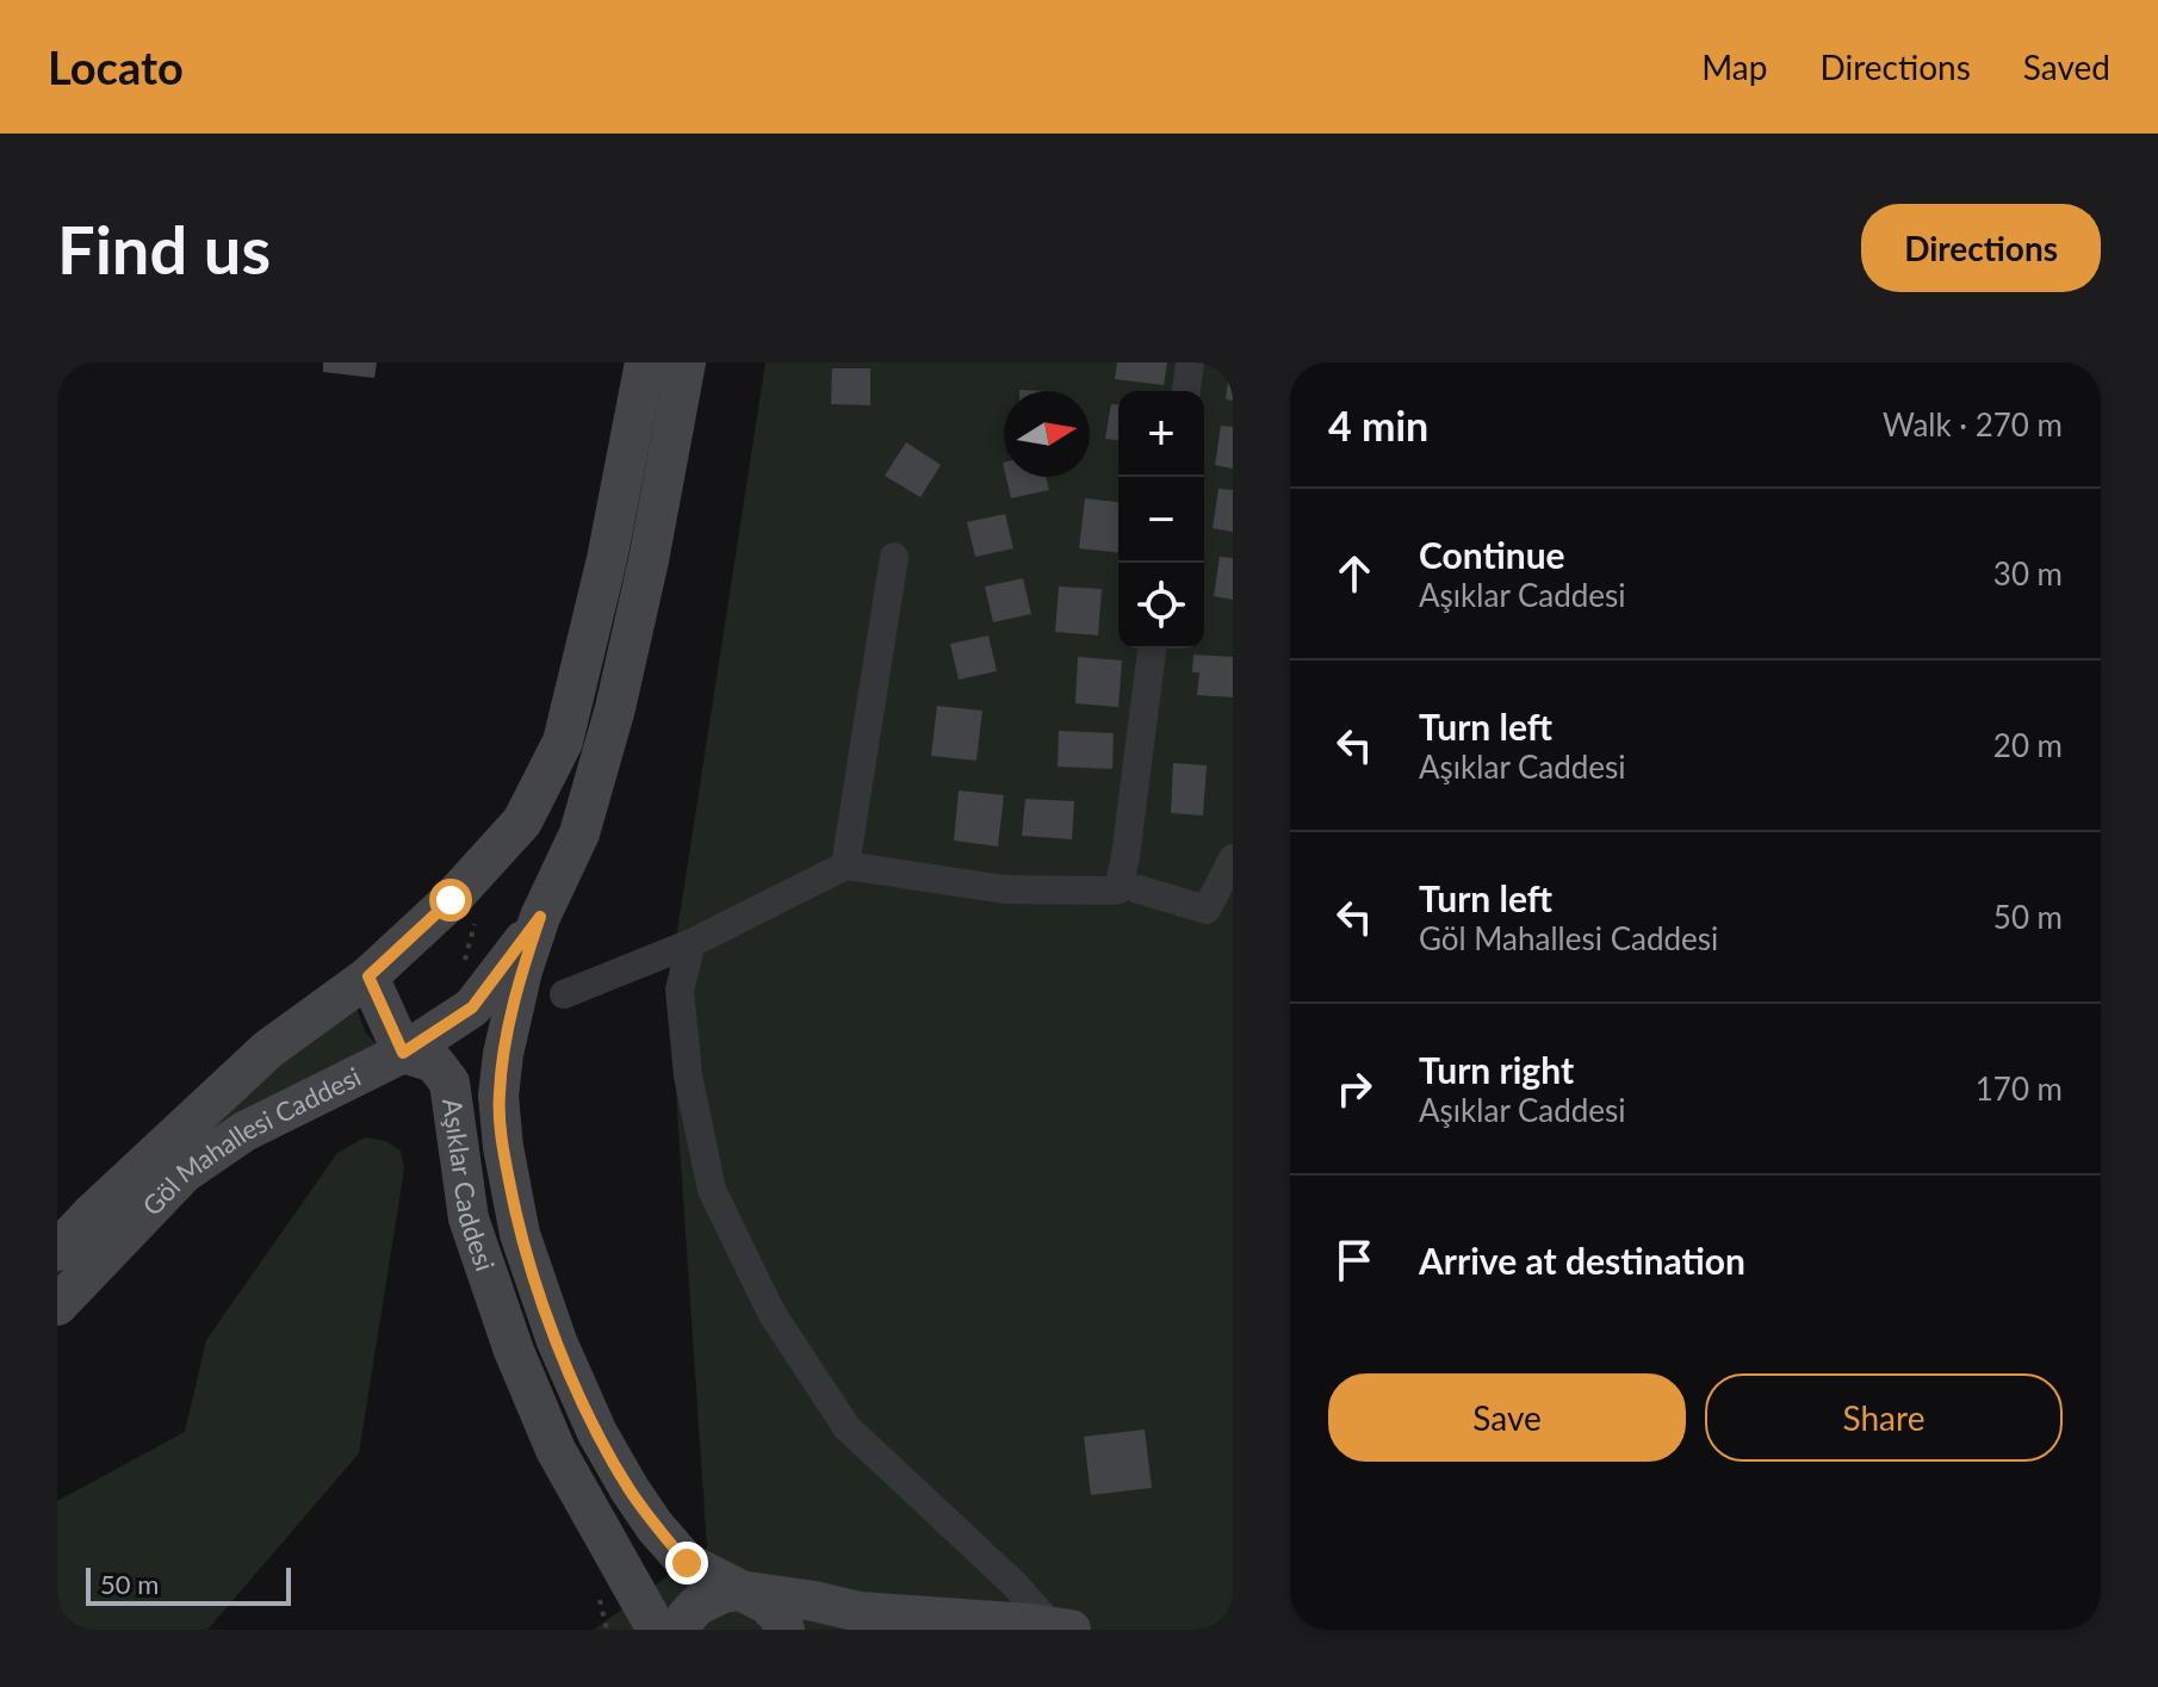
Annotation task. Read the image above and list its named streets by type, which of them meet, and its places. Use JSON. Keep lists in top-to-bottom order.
{
  "streets": {
    "main road": ["Göl Mahallesi Caddesi", "Aşıklar Caddesi"]
  },
  "crossings": [
    ["Göl Mahallesi Caddesi", "Aşıklar Caddesi"]
  ],
  "scale_bar": "50 m",
  "north": "right",
  "page": {
    "header": "Locato",
    "nav": ["Map", "Directions", "Saved"],
    "buttons": [
      "Directions",
      ["Save", "Share"]
    ],
    "title": "Find us",
    "heading": ["4 min", "Walk · 270 m"],
    "map_buttons": ["+", "−"],
    "list": [
      ["Continue", "Aşıklar Caddesi", "30 m"],
      ["Turn left", "Aşıklar Caddesi", "20 m"],
      ["Turn left", "Göl Mahallesi Caddesi", "50 m"],
      ["Turn right", "Aşıklar Caddesi", "170 m"],
      "Arrive at destination"
    ],
    "scale": "50 m"
  }
}
